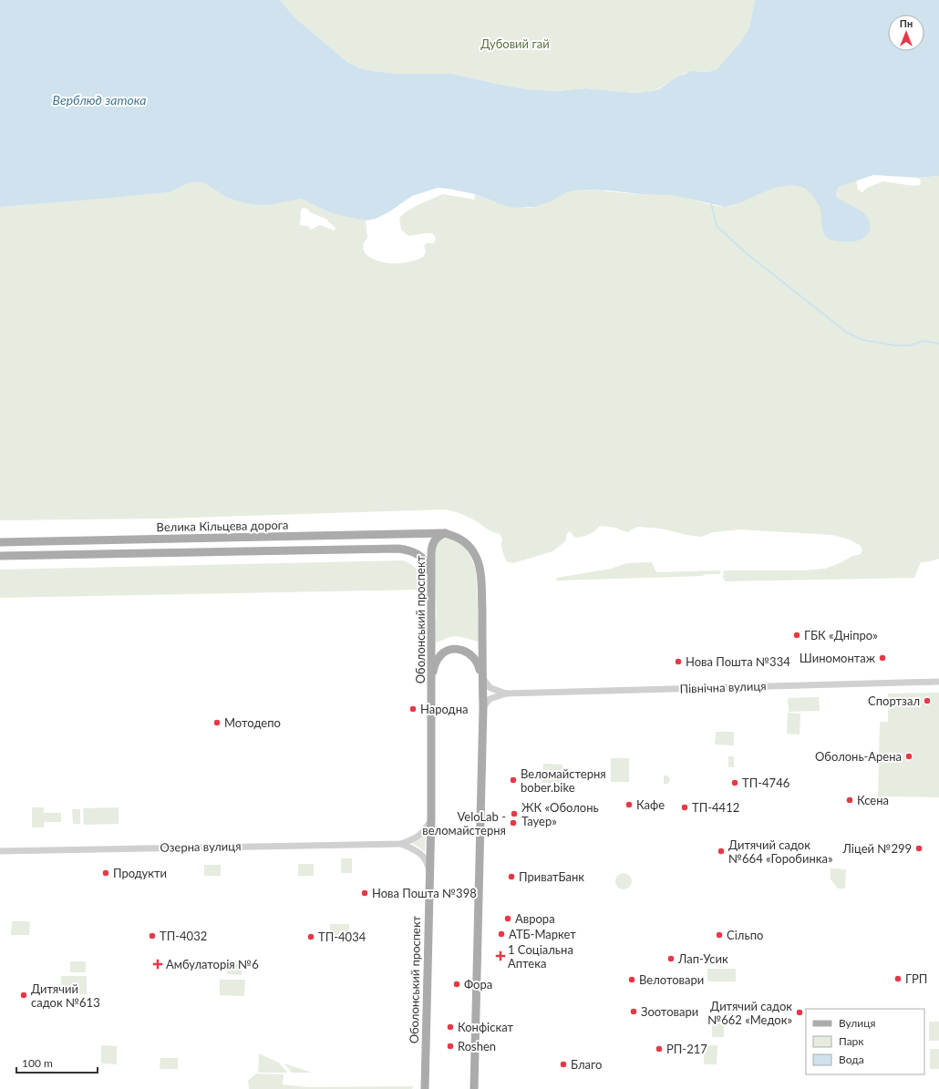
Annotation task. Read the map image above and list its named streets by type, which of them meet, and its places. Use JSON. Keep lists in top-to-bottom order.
{
  "streets": {
    "main road": ["Велика Кільцева дорога", "Оболонський проспект"],
    "street": ["Північна вулиця", "Озерна вулиця"]
  },
  "crossings": [
    ["Велика Кільцева дорога", "Оболонський проспект"]
  ],
  "water": ["Верблюд затока"],
  "parks": ["Дубовий гай"],
  "places": {
    "other": [
      "ГБК «Дніпро»",
      "Шиномонтаж",
      "Нова Пошта №334",
      "Спортзал",
      "Народна",
      "Мотодепо",
      "Оболонь-Арена",
      "Веломайстерня bober.bike",
      "ТП-4746",
      "Ксена",
      "Кафе",
      "ТП-4412",
      "ЖК «Оболонь Тауер»",
      "VeloLab - веломайстерня",
      "Ліцей №299",
      "Дитячий садок №664 «Горобинка»",
      "Продукти",
      "ПриватБанк",
      "Нова Пошта №398",
      "Аврора",
      "АТБ-Маркет",
      "Сільпо",
      "ТП-4032",
      "ТП-4034",
      "Лап-Усик",
      "ГРП",
      "Велотовари",
      "Фора",
      "Дитячий садок №613",
      "Зоотовари",
      "Дитячий садок №662 «Медок»",
      "Конфіскат",
      "Roshen",
      "РП-217",
      "Благо"
    ],
    "health": ["1 Соціальна Аптека", "Амбулаторія №6"]
  },
  "legend": ["Вулиця", "Парк", "Вода"],
  "scale_bar": "100 m",
  "north": "top"
}
